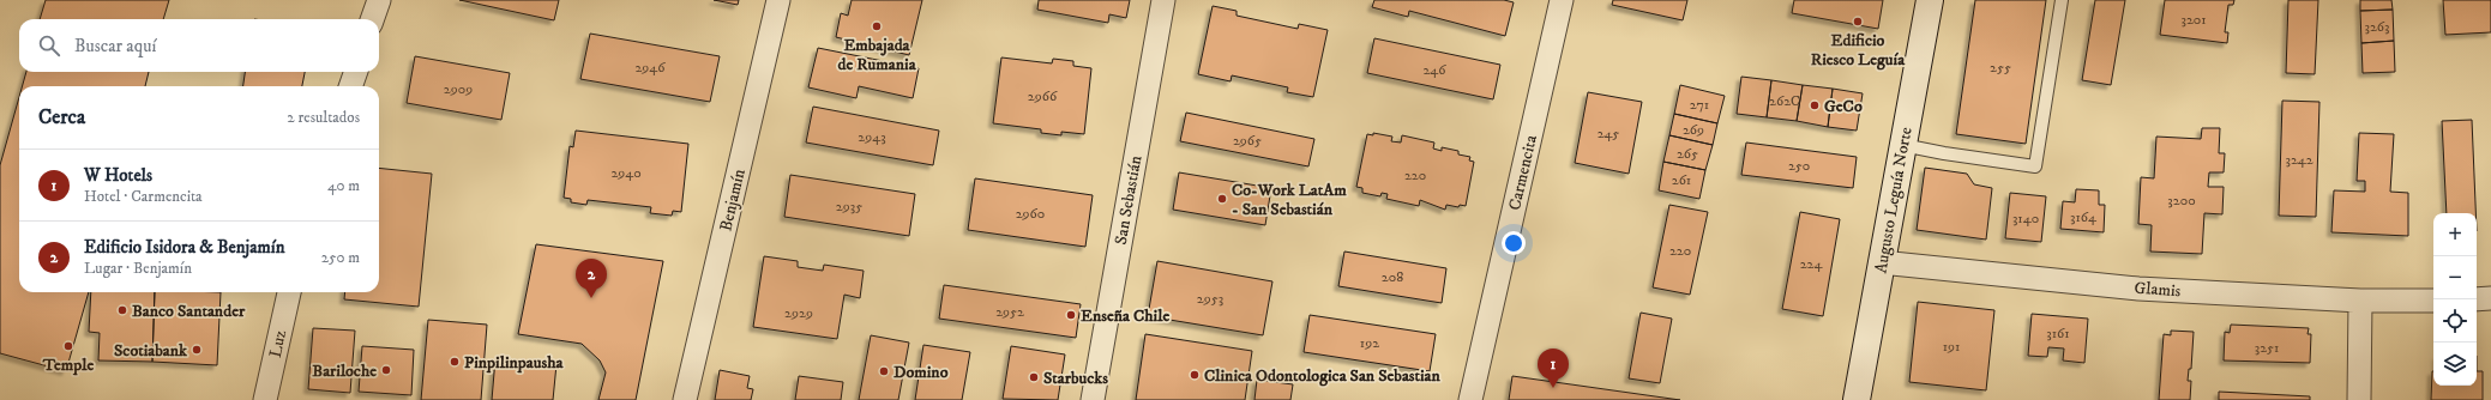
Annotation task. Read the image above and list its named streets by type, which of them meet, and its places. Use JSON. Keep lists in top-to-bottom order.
{
  "streets": {
    "street": [
      "Carmencita",
      "Benjamín",
      "San Sebastián",
      "Augusto Leguía Norte",
      "Glamis",
      "Luz"
    ]
  },
  "crossings": [
    ["Augusto Leguía Norte", "Glamis"]
  ],
  "places": [
    "Edificio Riesco Leguía",
    "Embajada de Rumania",
    "GeCo",
    "Co-Work LatAm - San Sebastián",
    "Banco Santander",
    "Enseña Chile",
    "Temple",
    "Scotiabank",
    "Pinpilinpausha",
    "Bariloche",
    "Domino",
    "Clinica Odontologica San Sebastian",
    "Starbucks"
  ],
  "house_numbers": [
    "3201",
    "3263",
    "2946",
    "255",
    "246",
    "2909",
    "2966",
    "262C",
    "271",
    "269",
    "245",
    "2943",
    "2965",
    "265",
    "3242",
    "250",
    "2940",
    "220",
    "261",
    "3200",
    "2935",
    "2960",
    "3164",
    "3140",
    "220",
    "224",
    "208",
    "2953",
    "2952",
    "2929",
    "3161",
    "192",
    "191",
    "3251"
  ],
  "page": {
    "search": "Buscar aquí",
    "heading": ["Cerca", "2 resultados"],
    "list": [
      {
        "mark": "1",
        "name": "W Hotels",
        "note": "Hotel · Carmencita",
        "value": "40 m"
      },
      {
        "mark": "2",
        "name": "Edificio Isidora & Benjamín",
        "note": "Lugar · Benjamín",
        "value": "250 m"
      }
    ],
    "map_buttons": ["+", "−"],
    "pins": ["2", "1"]
  }
}
